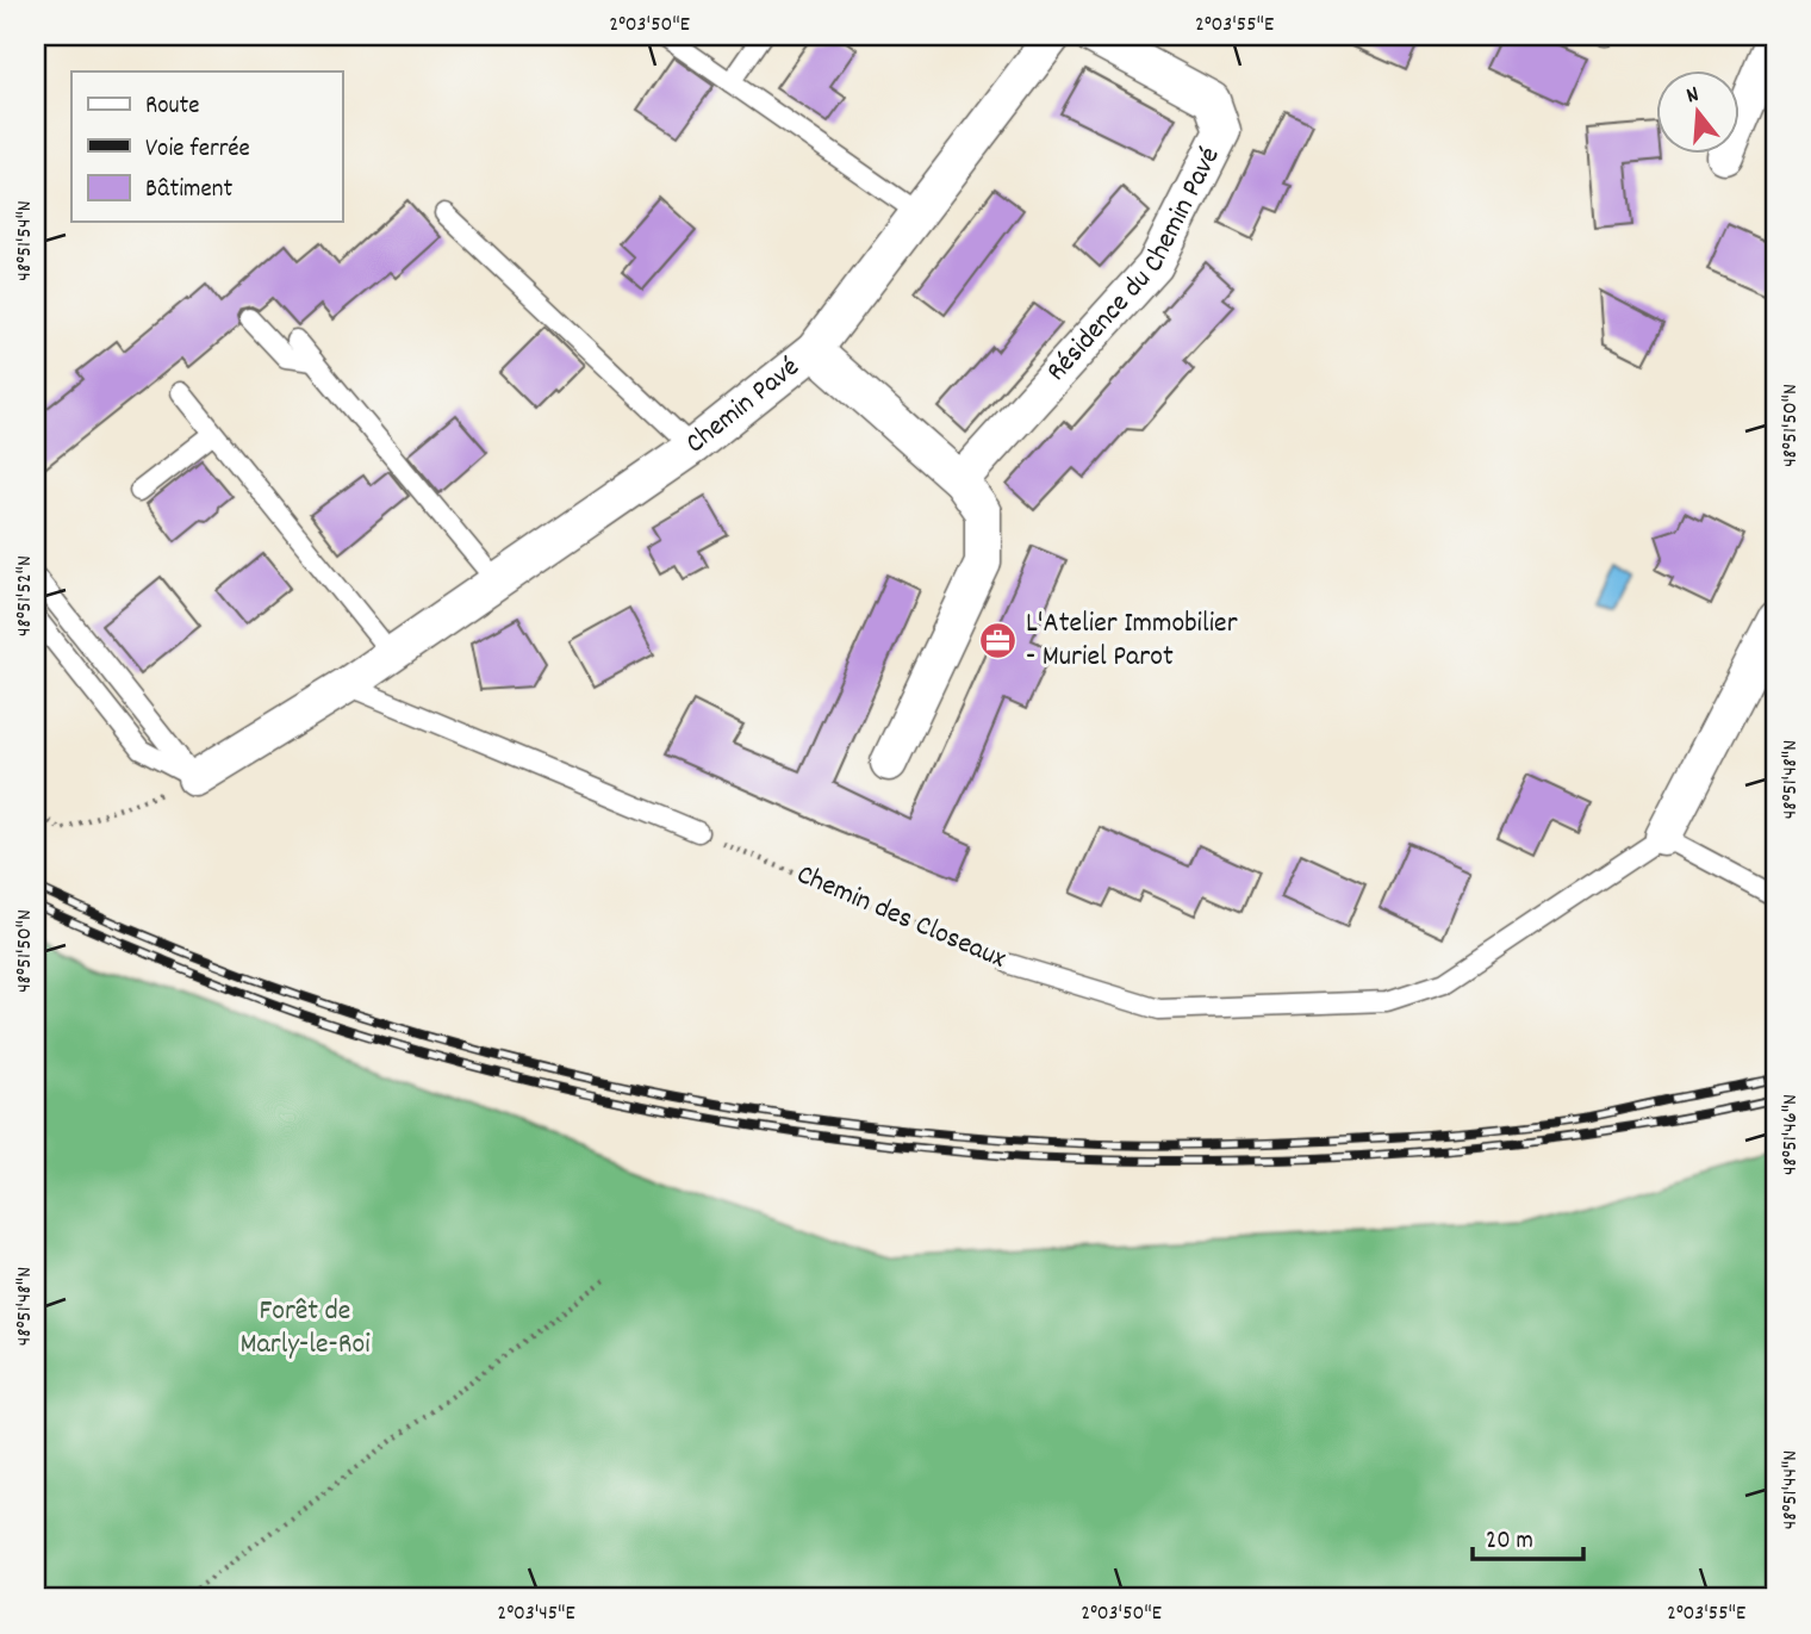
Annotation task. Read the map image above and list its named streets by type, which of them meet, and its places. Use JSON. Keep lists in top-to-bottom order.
{
  "streets": {
    "street": ["Résidence du Chemin Pavé", "Chemin Pavé"],
    "lane": ["Chemin des Closeaux"]
  },
  "parks": ["Forêt de Marly-le-Roi"],
  "places": {
    "office": ["L'Atelier Immobilier - Muriel Parot"]
  },
  "legend": ["Route", "Voie ferrée", "Bâtiment"],
  "scale_bar": "20 m",
  "north": "top",
  "coordinates": [
    "2°03'50\"E",
    "2°03'55\"E",
    "48°51'54\"N",
    "48°51'50\"N",
    "48°51'52\"N",
    "48°51'48\"N",
    "48°51'46\"N",
    "48°51'44\"N",
    "2°03'45\"E"
  ]
}
